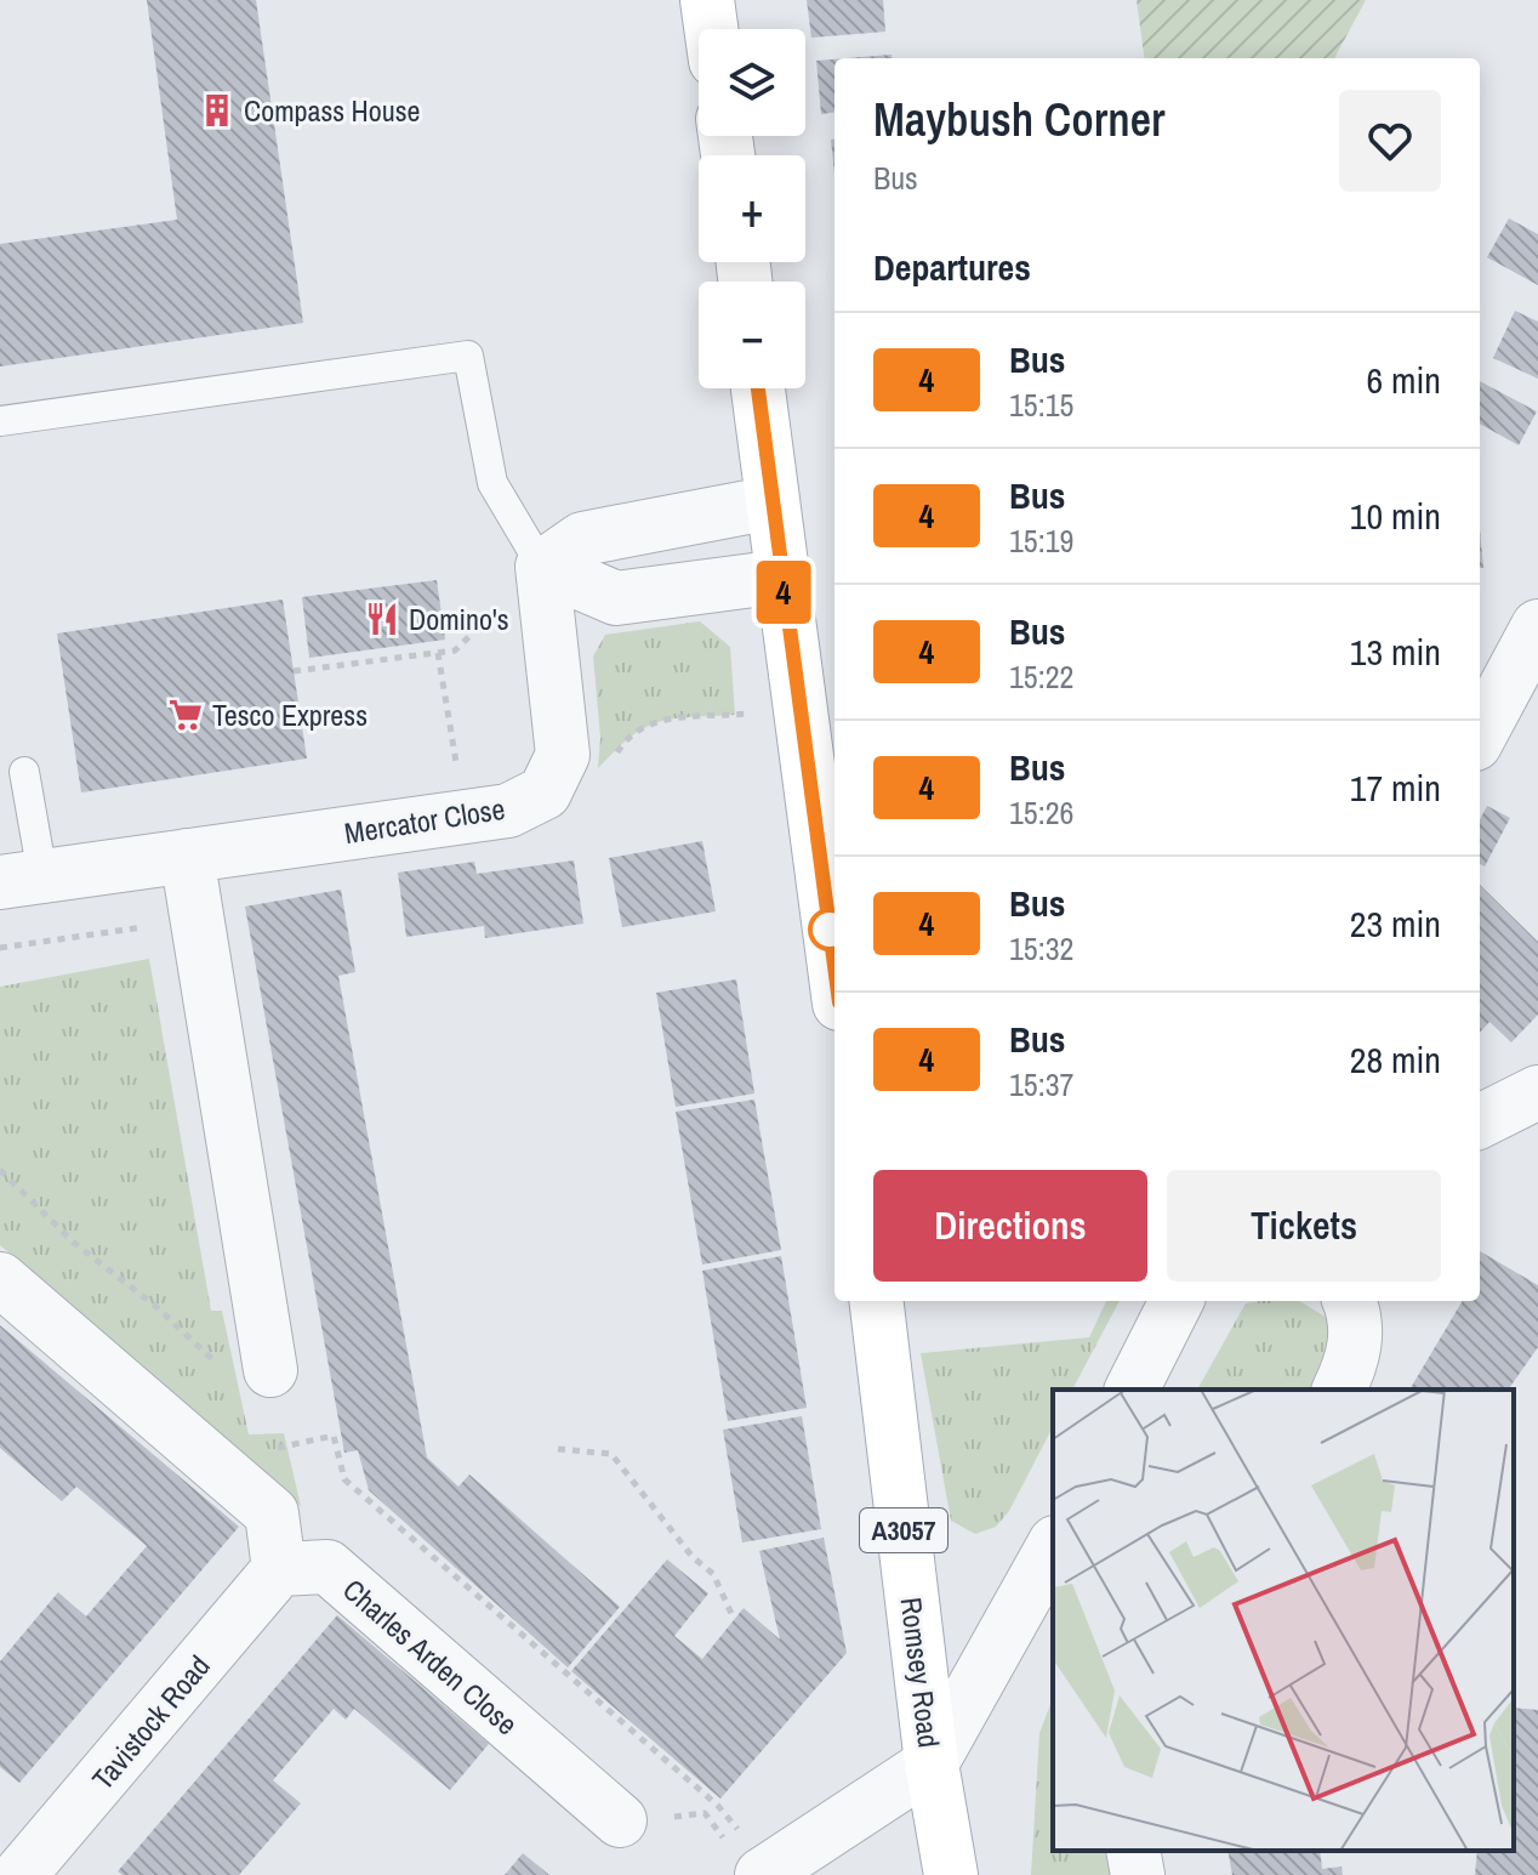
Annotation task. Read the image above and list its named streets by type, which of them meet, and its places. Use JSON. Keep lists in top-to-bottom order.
{
  "streets": {
    "main road": ["A3057", "Romsey Road"],
    "street": ["Mercator Close", "Charles Arden Close", "Tavistock Road"]
  },
  "crossings": [
    ["Charles Arden Close", "Tavistock Road"]
  ],
  "places": {
    "building": ["Compass House"],
    "restaurant": ["Domino's"],
    "supermarket": ["Tesco Express"]
  },
  "lines": ["bus line 4"],
  "page": {
    "on_map": "4",
    "map_buttons": ["+", "−"],
    "heading": [
      ["Maybush Corner", "Bus"],
      "Departures"
    ],
    "list": [
      {
        "mark": "4",
        "name": "Bus",
        "note": "15:15",
        "value": "6 min"
      },
      {
        "mark": "4",
        "name": "Bus",
        "note": "15:19",
        "value": "10 min"
      },
      {
        "mark": "4",
        "name": "Bus",
        "note": "15:22",
        "value": "13 min"
      },
      {
        "mark": "4",
        "name": "Bus",
        "note": "15:26",
        "value": "17 min"
      },
      {
        "mark": "4",
        "name": "Bus",
        "note": "15:32",
        "value": "23 min"
      },
      {
        "mark": "4",
        "name": "Bus",
        "note": "15:37",
        "value": "28 min"
      }
    ],
    "buttons": ["Directions", "Tickets"]
  }
}
